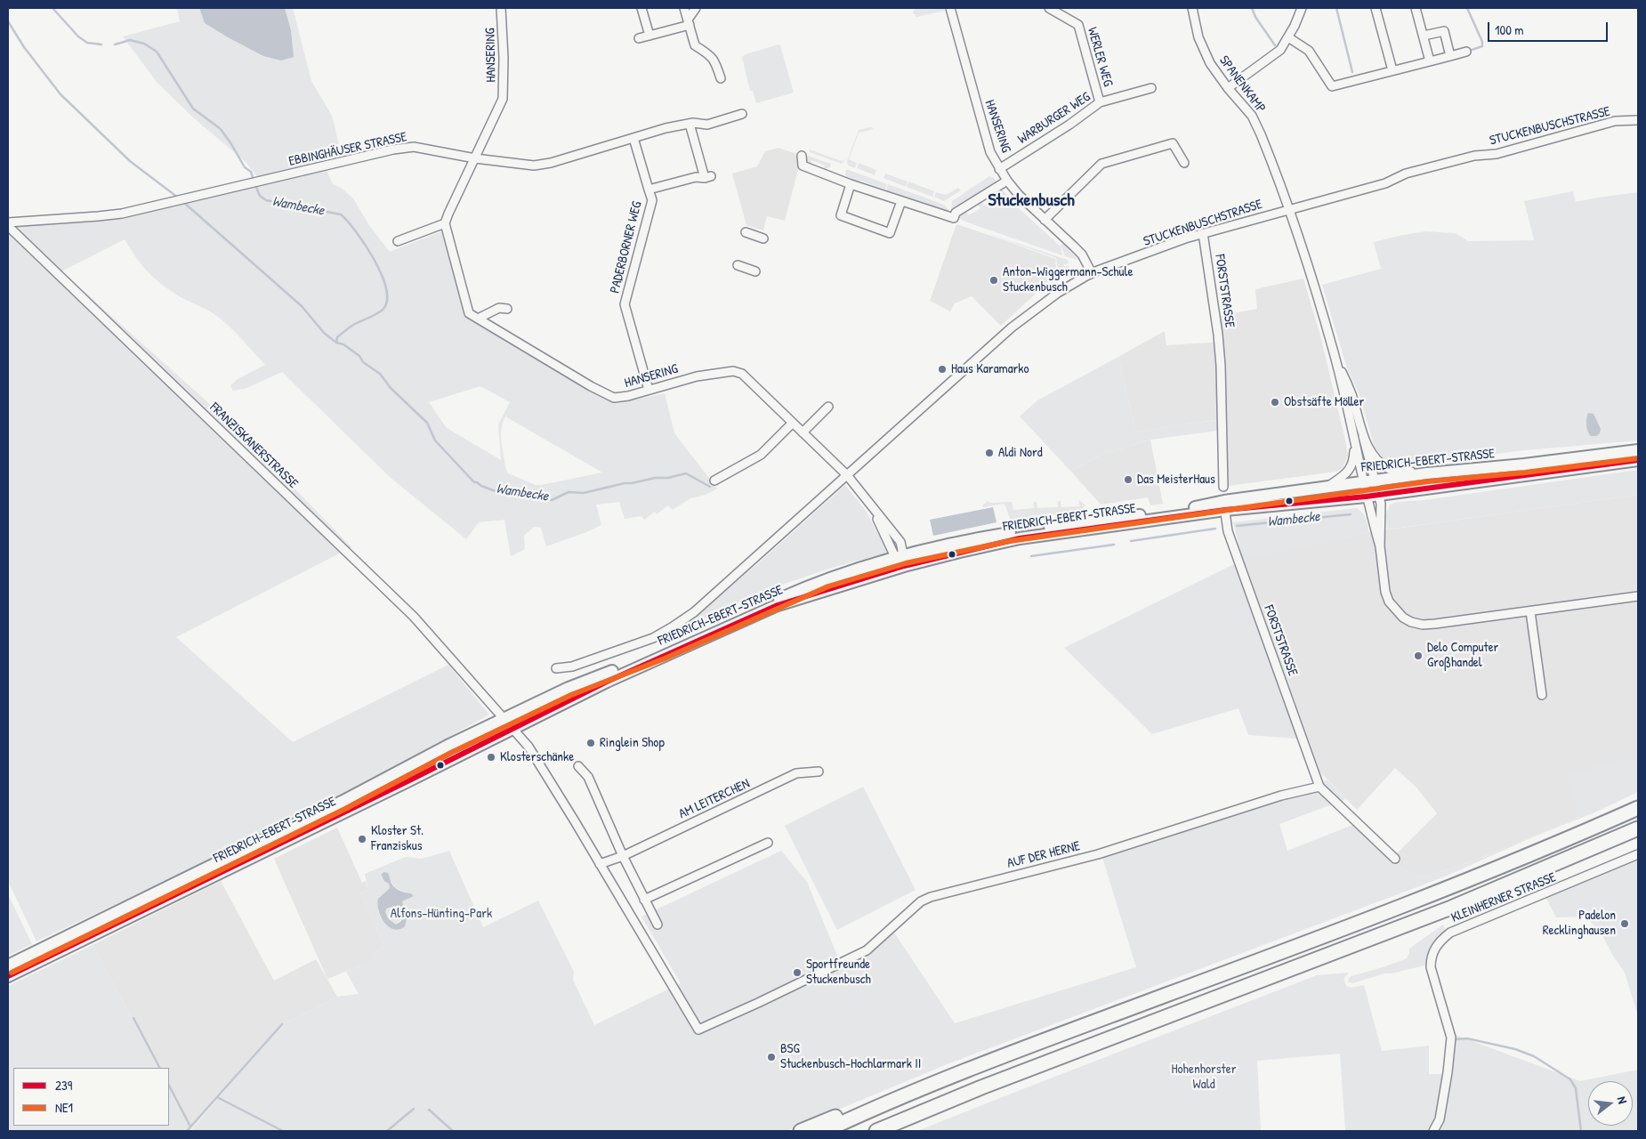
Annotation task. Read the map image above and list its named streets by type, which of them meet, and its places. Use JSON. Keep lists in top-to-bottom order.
{
  "streets": {
    "main road": ["FRIEDRICH-EBERT-STRASSE"],
    "street": [
      "HANSERING",
      "WERLER WEG",
      "SPANENKAMP",
      "WARBURGER WEG",
      "STUCKENBUSCHSTRASSE",
      "EBBINGHÄUSER STRASSE",
      "PADERBORNER WEG",
      "FORSTSTRASSE",
      "FRANZISKANERSTRASSE",
      "AM LEITERCHEN",
      "AUF DER HERNE",
      "KLEINHERNER STRASSE"
    ]
  },
  "crossings": [
    ["HANSERING", "WARBURGER WEG"],
    ["HANSERING", "STUCKENBUSCHSTRASSE"],
    ["HANSERING", "EBBINGHÄUSER STRASSE"],
    ["HANSERING", "PADERBORNER WEG"],
    ["HANSERING", "FRIEDRICH-EBERT-STRASSE"],
    ["WERLER WEG", "WARBURGER WEG"],
    ["SPANENKAMP", "STUCKENBUSCHSTRASSE"],
    ["SPANENKAMP", "FRIEDRICH-EBERT-STRASSE"],
    ["STUCKENBUSCHSTRASSE", "FORSTSTRASSE"],
    ["EBBINGHÄUSER STRASSE", "PADERBORNER WEG"],
    ["FORSTSTRASSE", "FRIEDRICH-EBERT-STRASSE"],
    ["FORSTSTRASSE", "AUF DER HERNE"],
    ["FRANZISKANERSTRASSE", "FRIEDRICH-EBERT-STRASSE"],
    ["AM LEITERCHEN", "AUF DER HERNE"]
  ],
  "districts": ["Stuckenbusch"],
  "water": ["Wambecke"],
  "parks": ["Alfons-Hünting-Park", "Hohenhorster Wald"],
  "places": [
    "Anton-Wiggermann-Schule Stuckenbusch",
    "Haus Karamarko",
    "Obstsäfte Möller",
    "Aldi Nord",
    "Das MeisterHaus",
    "Delo Computer Großhandel",
    "Ringlein Shop",
    "Klosterschänke",
    "Kloster St. Franziskus",
    "Padelon Recklinghausen",
    "Sportfreunde Stuckenbusch",
    "BSG Stuckenbusch-Hochlarmark II"
  ],
  "lines": ["transit line NE1", "transit line 239"],
  "legend": ["239", "NE1"],
  "scale_bar": "100 m",
  "north": "right"
}
